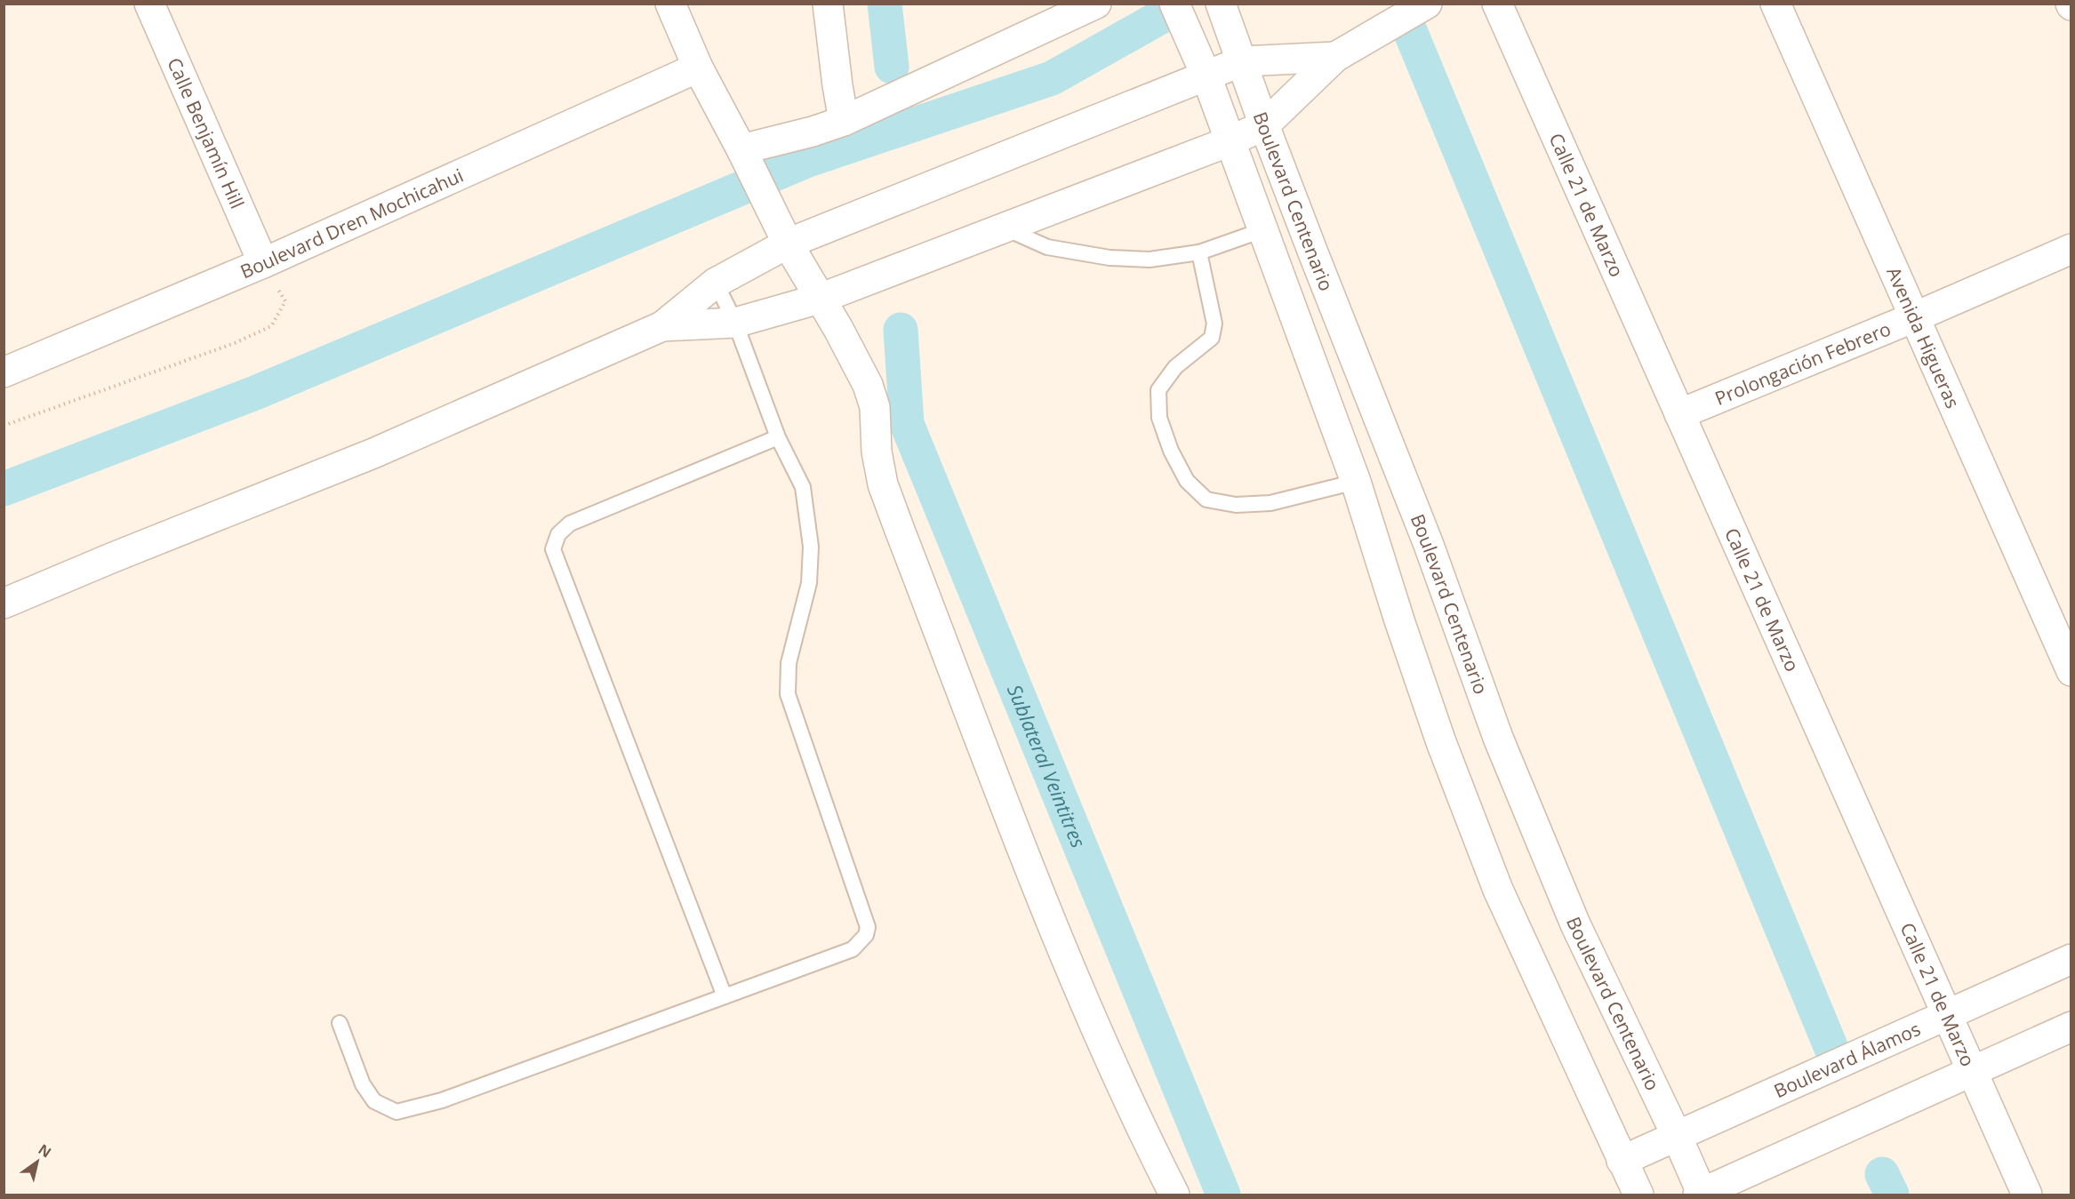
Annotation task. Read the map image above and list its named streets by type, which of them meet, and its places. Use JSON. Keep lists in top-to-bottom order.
{
  "streets": {
    "street": [
      "Calle Benjamín Hill",
      "Boulevard Centenario",
      "Calle 21 de Marzo",
      "Boulevard Dren Mochicahui",
      "Avenida Higueras",
      "Prolongación Febrero",
      "Boulevard Álamos"
    ]
  },
  "crossings": [
    ["Calle Benjamín Hill", "Boulevard Dren Mochicahui"],
    ["Boulevard Centenario", "Boulevard Álamos"],
    ["Calle 21 de Marzo", "Prolongación Febrero"],
    ["Calle 21 de Marzo", "Boulevard Álamos"],
    ["Avenida Higueras", "Prolongación Febrero"]
  ],
  "water": ["Sublateral Veintitres"],
  "north": "top right"
}
